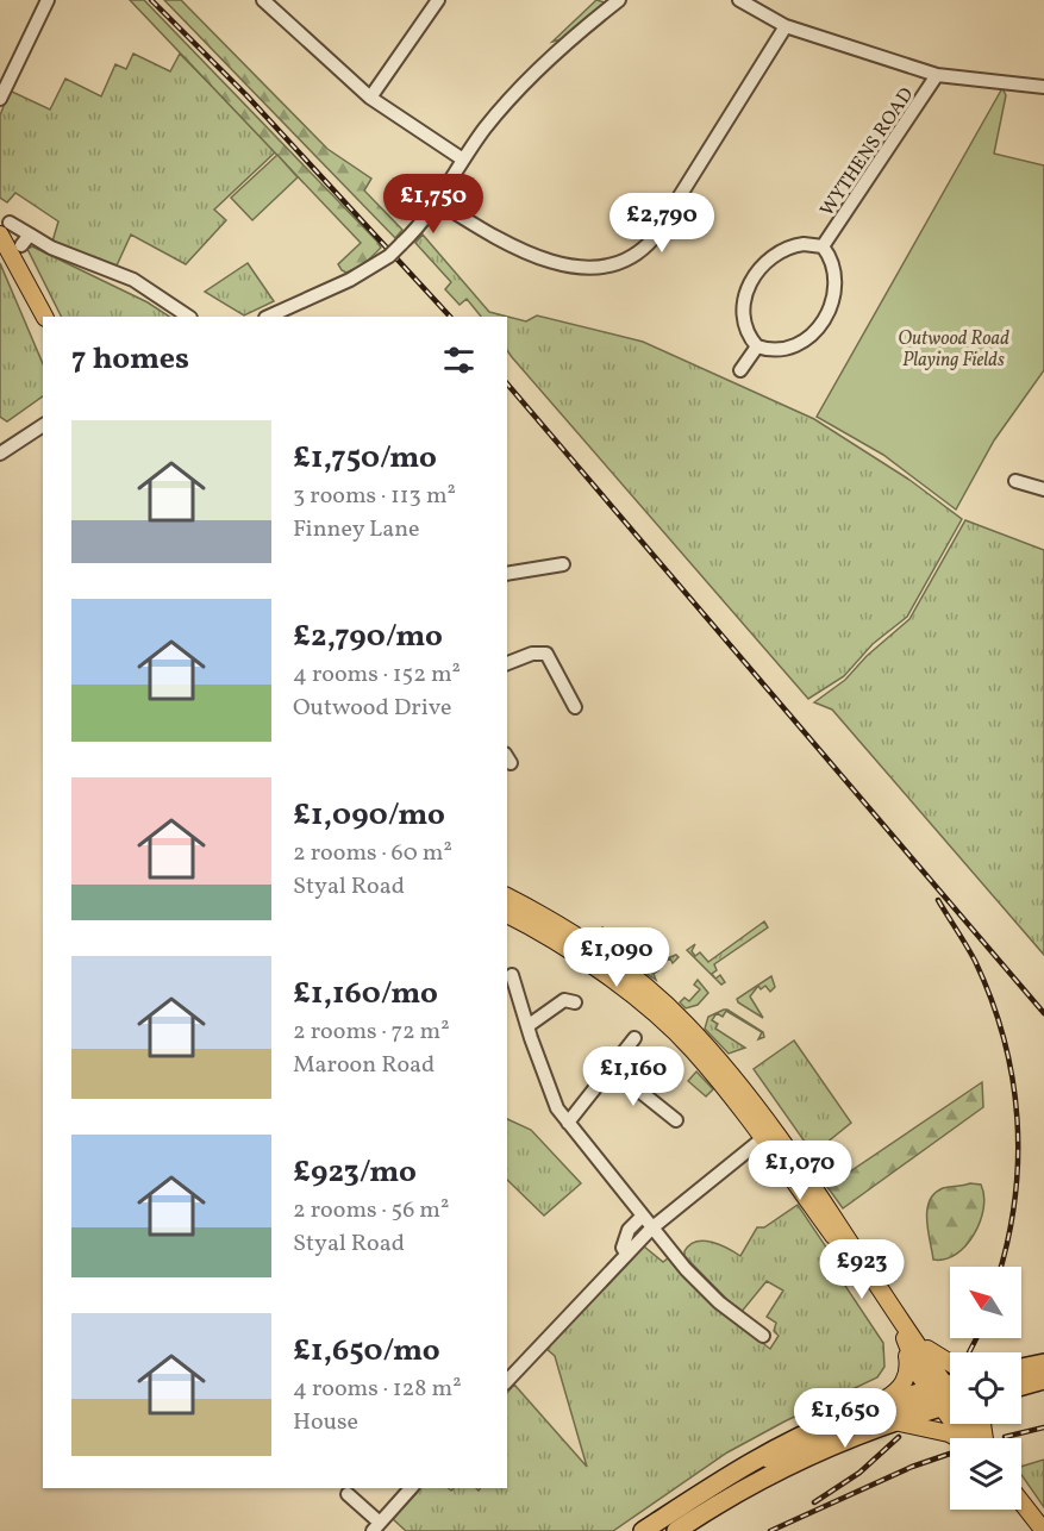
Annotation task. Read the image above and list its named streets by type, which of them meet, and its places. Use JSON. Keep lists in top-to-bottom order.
{
  "streets": {
    "street": ["WYTHENS ROAD"]
  },
  "parks": ["Outwood Road Playing Fields"],
  "north": "top left",
  "page": {
    "price": [
      "£1,750",
      "£2,790",
      "£1,090",
      "£1,160",
      "£1,070",
      "£923",
      "£1,650"
    ],
    "heading": "7 homes",
    "list": [
      {
        "name": "£1,750/mo",
        "note": "3 rooms · 113 m² · Finney Lane"
      },
      {
        "name": "£2,790/mo",
        "note": "4 rooms · 152 m² · Outwood Drive"
      },
      {
        "name": "£1,090/mo",
        "note": "2 rooms · 60 m² · Styal Road"
      },
      {
        "name": "£1,160/mo",
        "note": "2 rooms · 72 m² · Maroon Road"
      },
      {
        "name": "£923/mo",
        "note": "2 rooms · 56 m² · Styal Road"
      },
      {
        "name": "£1,650/mo",
        "note": "4 rooms · 128 m² · House"
      }
    ]
  }
}
